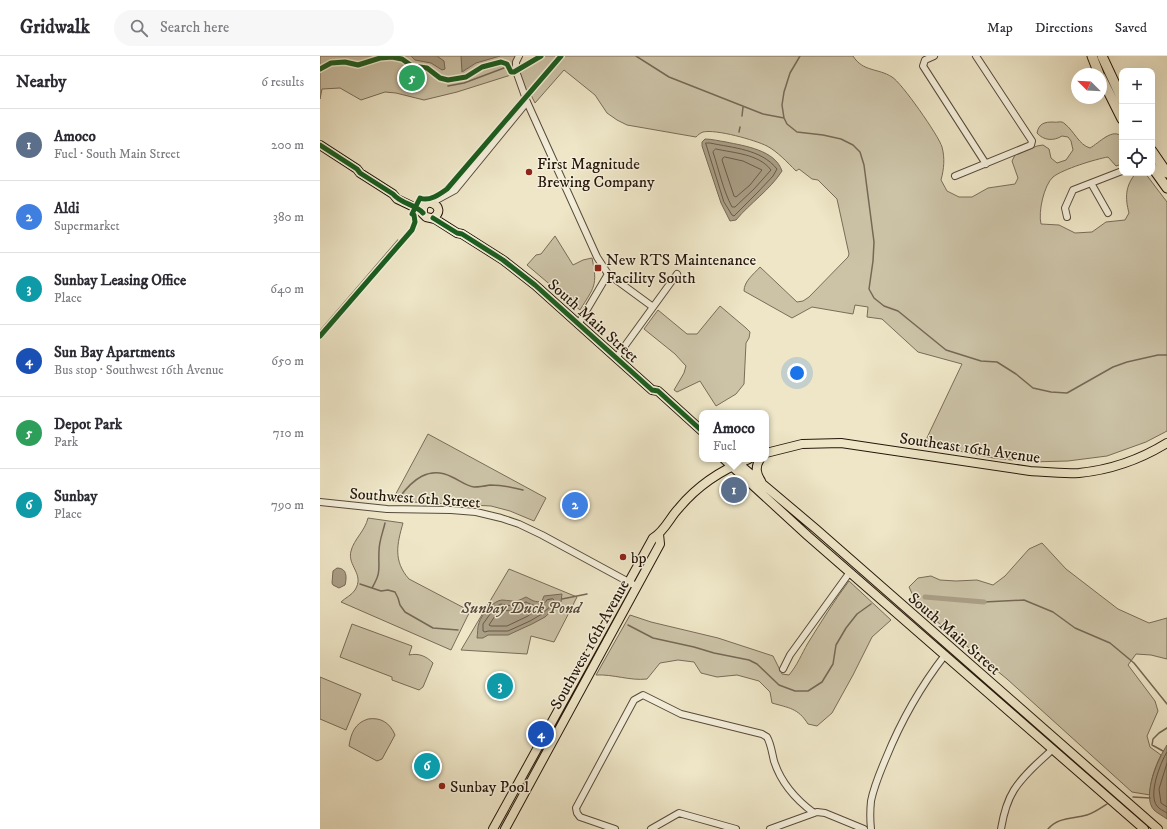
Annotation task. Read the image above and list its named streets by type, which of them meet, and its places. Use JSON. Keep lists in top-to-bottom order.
{
  "streets": {
    "main road": ["South Main Street", "Southeast 16th Avenue", "Southwest 16th Avenue"],
    "street": ["Southwest 6th Street"]
  },
  "crossings": [
    ["South Main Street", "Southwest 16th Avenue"],
    ["Southwest 6th Street", "Southwest 16th Avenue"]
  ],
  "parks": ["Sunbay Duck Pond"],
  "places": {
    "other": ["First Magnitude Brewing Company", "bp", "Sunbay Pool"],
    "transit": ["New RTS Maintenance Facility South"]
  },
  "north": "top left",
  "page": {
    "header": "Gridwalk",
    "search": "Search here",
    "nav": ["Map", "Directions", "Saved"],
    "heading": ["Nearby", "6 results"],
    "pins": [
      "5",
      "1",
      "2",
      "3",
      "4",
      "6"
    ],
    "map_buttons": ["+", "−"],
    "list": [
      {
        "mark": "1",
        "name": "Amoco",
        "note": "Fuel · South Main Street",
        "value": "200 m"
      },
      {
        "mark": "2",
        "name": "Aldi",
        "note": "Supermarket",
        "value": "380 m"
      },
      {
        "mark": "3",
        "name": "Sunbay Leasing Office",
        "note": "Place",
        "value": "640 m"
      },
      {
        "mark": "4",
        "name": "Sun Bay Apartments",
        "note": "Bus stop · Southwest 16th Avenue",
        "value": "650 m"
      },
      {
        "mark": "5",
        "name": "Depot Park",
        "note": "Park",
        "value": "710 m"
      },
      {
        "mark": "6",
        "name": "Sunbay",
        "note": "Place",
        "value": "790 m"
      }
    ],
    "popup": ["Amoco", "Fuel"]
  }
}
